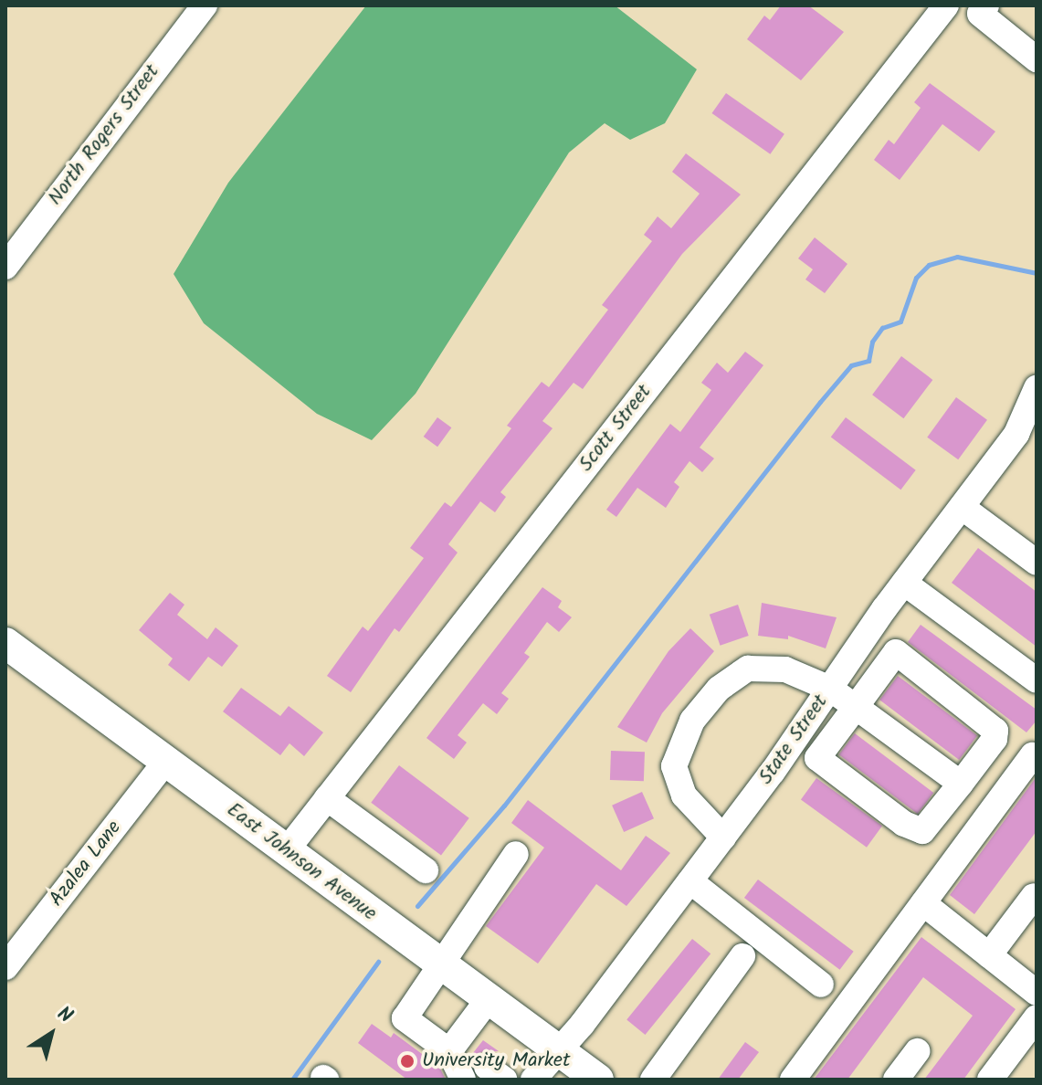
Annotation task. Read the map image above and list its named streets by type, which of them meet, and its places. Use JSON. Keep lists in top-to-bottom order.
{
  "streets": {
    "main road": ["East Johnson Avenue"],
    "street": [
      "North Rogers Street",
      "Scott Street",
      "State Street",
      "Azalea Lane"
    ]
  },
  "crossings": [
    ["Scott Street", "East Johnson Avenue"],
    ["State Street", "East Johnson Avenue"],
    ["East Johnson Avenue", "Azalea Lane"]
  ],
  "places": ["University Market"],
  "north": "top right"
}
